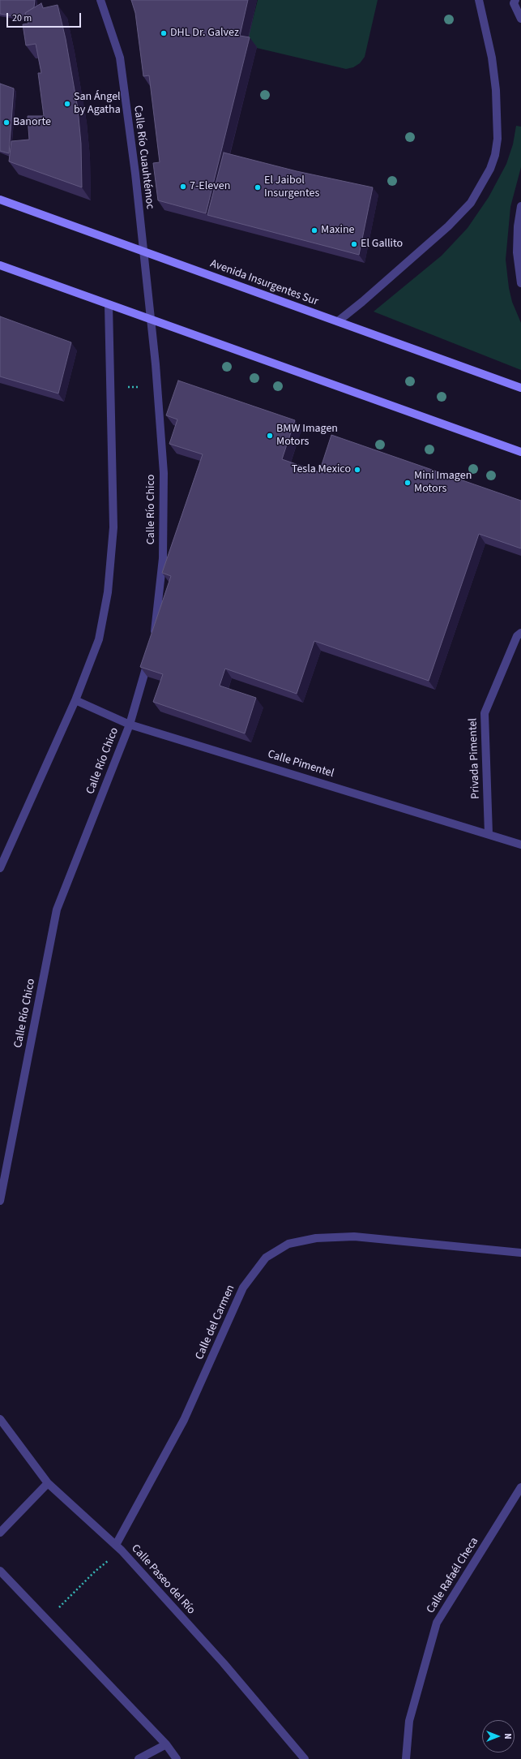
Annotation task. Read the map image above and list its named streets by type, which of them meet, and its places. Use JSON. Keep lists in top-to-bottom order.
{
  "streets": {
    "main road": ["Avenida Insurgentes Sur"],
    "street": [
      "Calle Río Cuauhtémoc",
      "Calle Río Chico",
      "Privada Pimentel",
      "Calle Pimentel",
      "Calle del Carmen",
      "Calle Rafaél Checa",
      "Calle Paseo del Río"
    ]
  },
  "crossings": [
    ["Calle Río Cuauhtémoc", "Avenida Insurgentes Sur"],
    ["Calle Río Cuauhtémoc", "Calle Río Chico"],
    ["Calle Río Chico", "Calle Pimentel"],
    ["Privada Pimentel", "Calle Pimentel"],
    ["Calle del Carmen", "Calle Paseo del Río"]
  ],
  "places": [
    "DHL Dr. Galvez",
    "San Ángel by Agatha",
    "Banorte",
    "7-Eleven",
    "El Jaibol Insurgentes",
    "Maxine",
    "El Gallito",
    "BMW Imagen Motors",
    "Tesla Mexico",
    "Mini Imagen Motors"
  ],
  "scale_bar": "20 m",
  "north": "right"
}
